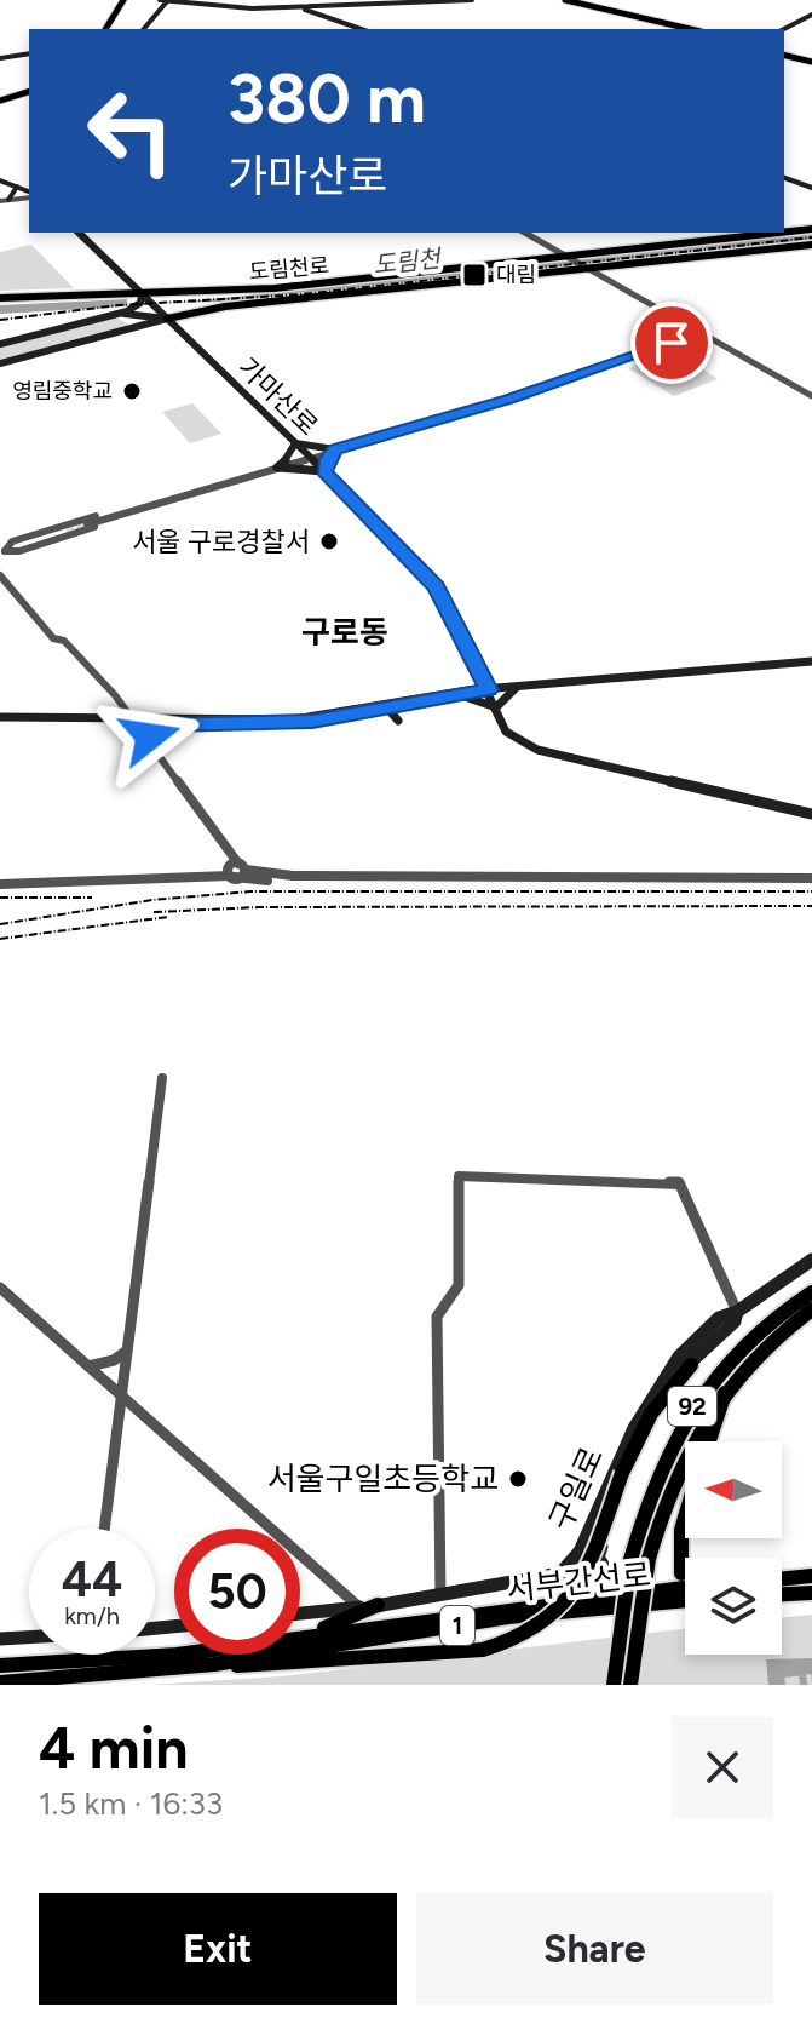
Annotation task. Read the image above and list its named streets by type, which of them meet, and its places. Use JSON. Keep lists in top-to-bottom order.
{
  "streets": {
    "main road": [
      "도림천로",
      "가마산로",
      "92",
      "구일로",
      "서부간선로",
      "1"
    ]
  },
  "crossings": [
    ["도림천로", "가마산로"]
  ],
  "districts": ["구로동"],
  "water": ["도림천"],
  "places": {
    "transit": ["대림"],
    "other": ["영림중학교", "서울 구로경찰서", "서울구일초등학교"]
  },
  "north": "left",
  "page": {
    "turn": ["380 m", "가마산로"],
    "speed": "44 km/h",
    "limit": "50",
    "heading": ["4 min", "1.5 km · 16:33"],
    "buttons": ["Exit", "Share"]
  }
}
